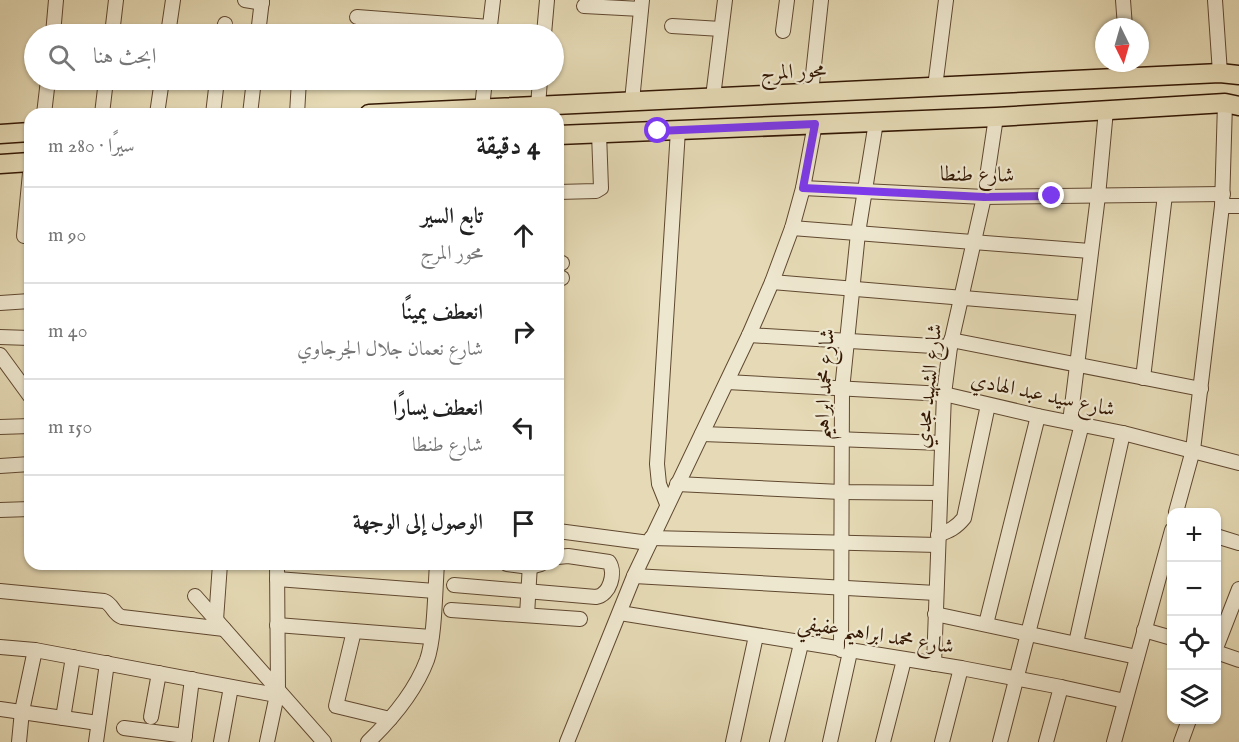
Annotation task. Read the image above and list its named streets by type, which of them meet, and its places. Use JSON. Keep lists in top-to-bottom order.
{
  "streets": {
    "main road": ["محور المرج"],
    "street": [
      "شارع طنطا",
      "شارع محمد ابراهيم",
      "شارع الشهيد مجدي",
      "شارع سيد عبد الهادي",
      "شارع محمد ابراهيم عفيفي"
    ]
  },
  "crossings": [
    ["شارع طنطا", "شارع محمد ابراهيم"],
    ["شارع طنطا", "شارع الشهيد مجدي"],
    ["شارع محمد ابراهيم", "شارع سيد عبد الهادي"],
    ["شارع محمد ابراهيم", "شارع محمد ابراهيم عفيفي"],
    ["شارع الشهيد مجدي", "شارع سيد عبد الهادي"],
    ["شارع الشهيد مجدي", "شارع محمد ابراهيم عفيفي"]
  ],
  "north": "bottom",
  "page": {
    "search": "ابحث هنا",
    "heading": ["4 دقيقة", "سيرًا · 280 m"],
    "list": [
      ["تابع السير", "محور المرج", "90 m"],
      ["انعطف يمينًا", "شارع نعمان جلال الجرجاوي", "40 m"],
      ["انعطف يسارًا", "شارع طنطا", "150 m"],
      "الوصول إلى الوجهة"
    ],
    "map_buttons": ["+", "−"]
  }
}
